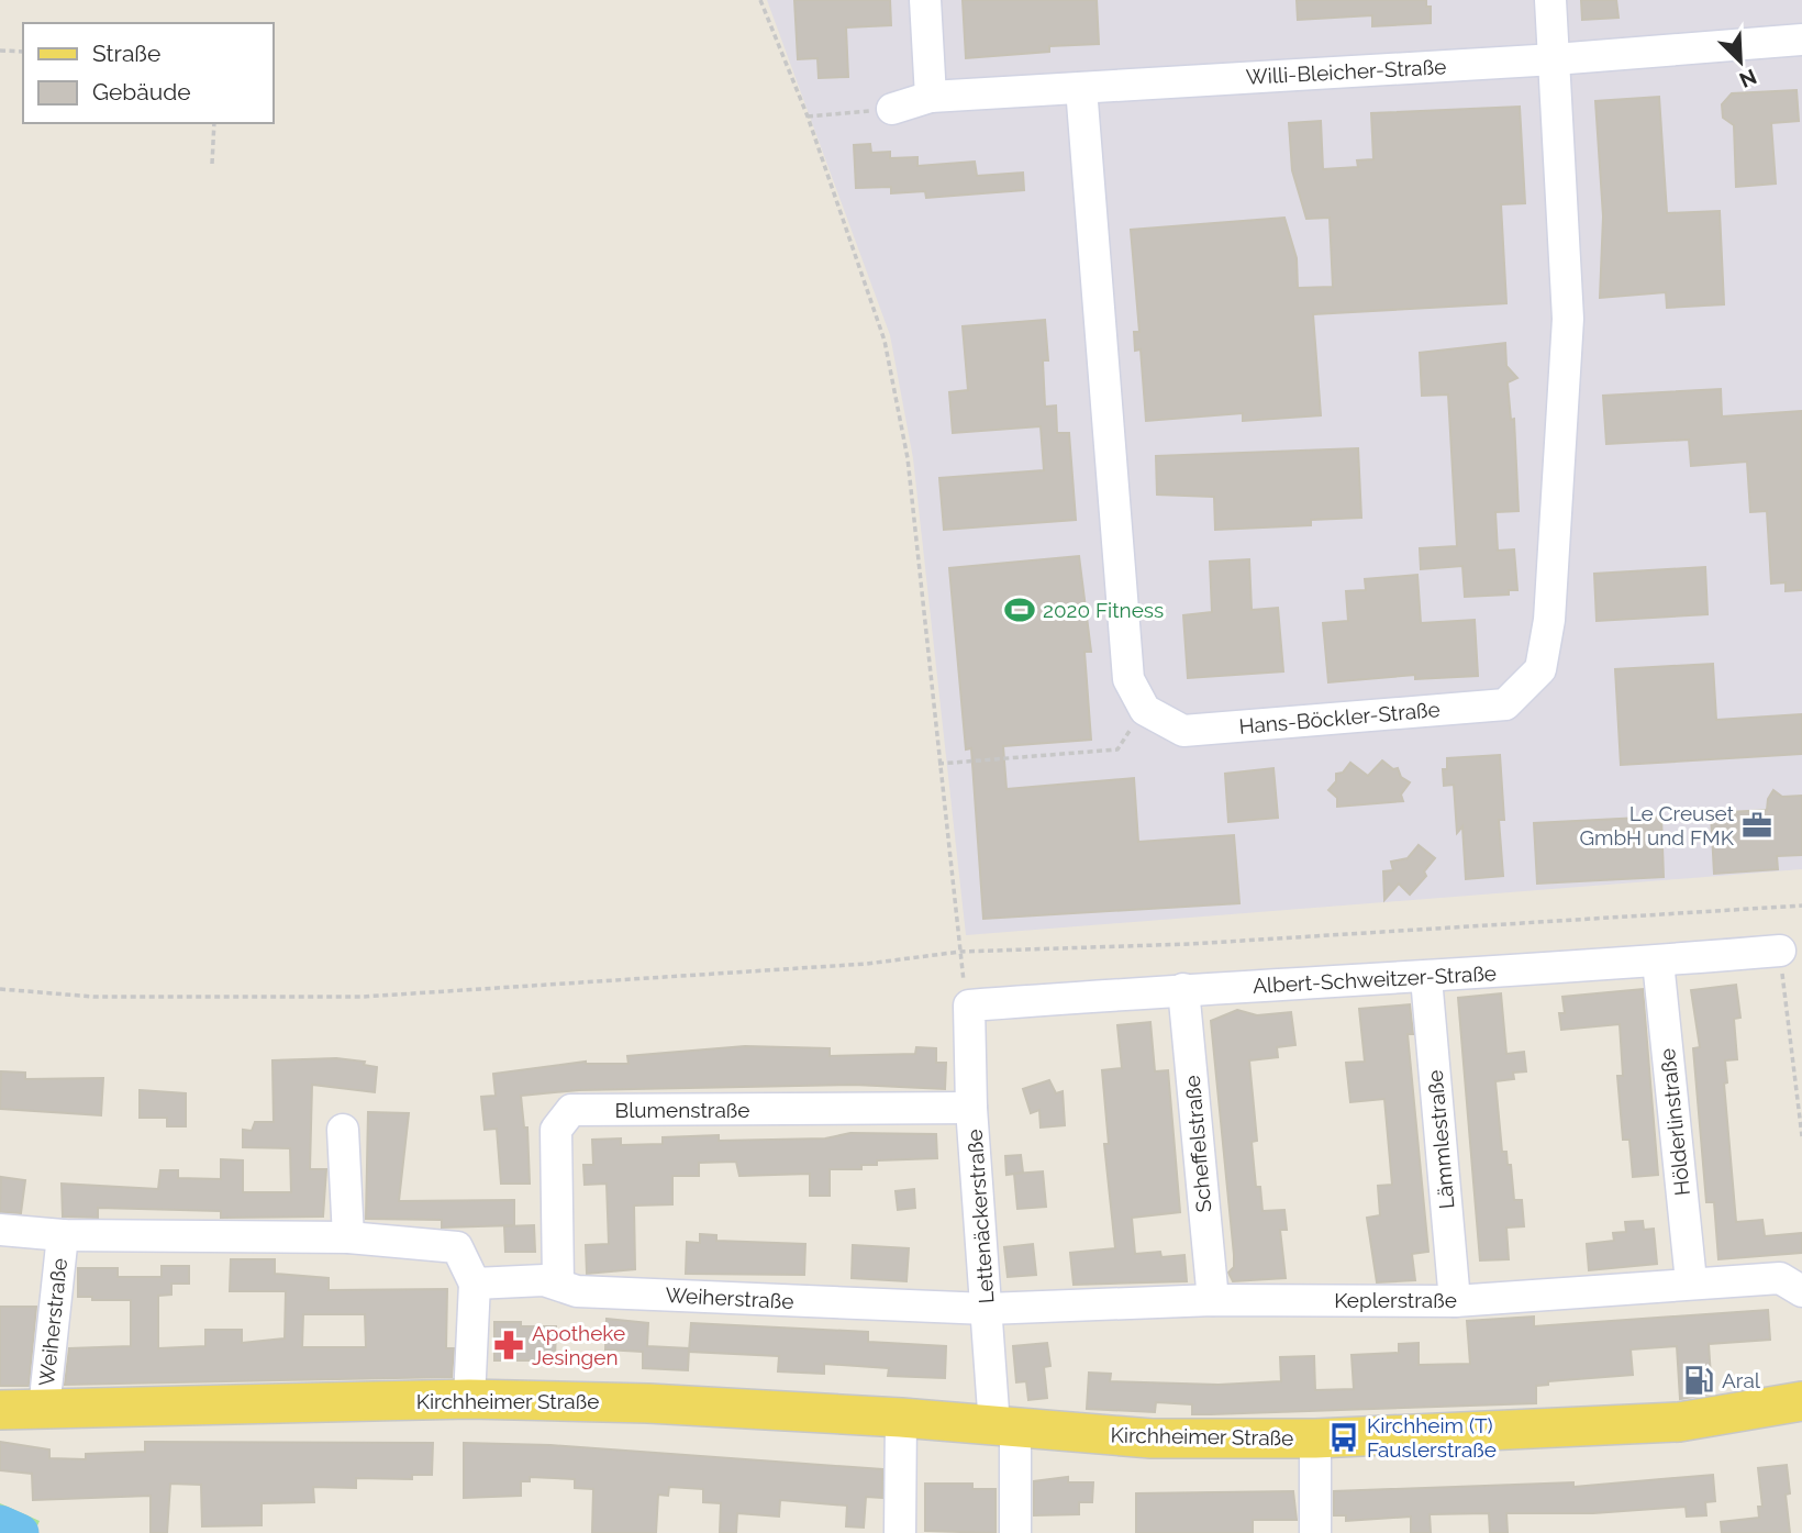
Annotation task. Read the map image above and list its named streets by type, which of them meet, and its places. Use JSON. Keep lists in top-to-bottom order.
{
  "streets": {
    "main road": ["Kirchheimer Straße"],
    "street": [
      "Willi-Bleicher-Straße",
      "Hans-Böckler-Straße",
      "Albert-Schweitzer-Straße",
      "Blumenstraße",
      "Hölderlinstraße",
      "Lämmlestraße",
      "Scheffelstraße",
      "Lettenäckerstraße",
      "Weiherstraße",
      "Keplerstraße"
    ]
  },
  "crossings": [
    ["Willi-Bleicher-Straße", "Hans-Böckler-Straße"],
    ["Albert-Schweitzer-Straße", "Hölderlinstraße"],
    ["Albert-Schweitzer-Straße", "Lämmlestraße"],
    ["Albert-Schweitzer-Straße", "Scheffelstraße"],
    ["Albert-Schweitzer-Straße", "Lettenäckerstraße"],
    ["Blumenstraße", "Lettenäckerstraße"],
    ["Blumenstraße", "Weiherstraße"],
    ["Hölderlinstraße", "Keplerstraße"],
    ["Lämmlestraße", "Keplerstraße"],
    ["Scheffelstraße", "Keplerstraße"],
    ["Lettenäckerstraße", "Weiherstraße"],
    ["Lettenäckerstraße", "Keplerstraße"],
    ["Lettenäckerstraße", "Kirchheimer Straße"],
    ["Weiherstraße", "Keplerstraße"],
    ["Weiherstraße", "Kirchheimer Straße"]
  ],
  "places": {
    "sports": ["2020 Fitness"],
    "office": ["Le Creuset GmbH und FMK"],
    "pharmacy": ["Apotheke Jesingen"],
    "fuel station": ["Aral"],
    "bus stop": ["Kirchheim (T) Fauslerstraße"]
  },
  "legend": ["Straße", "Gebäude"],
  "north": "bottom right"
}
